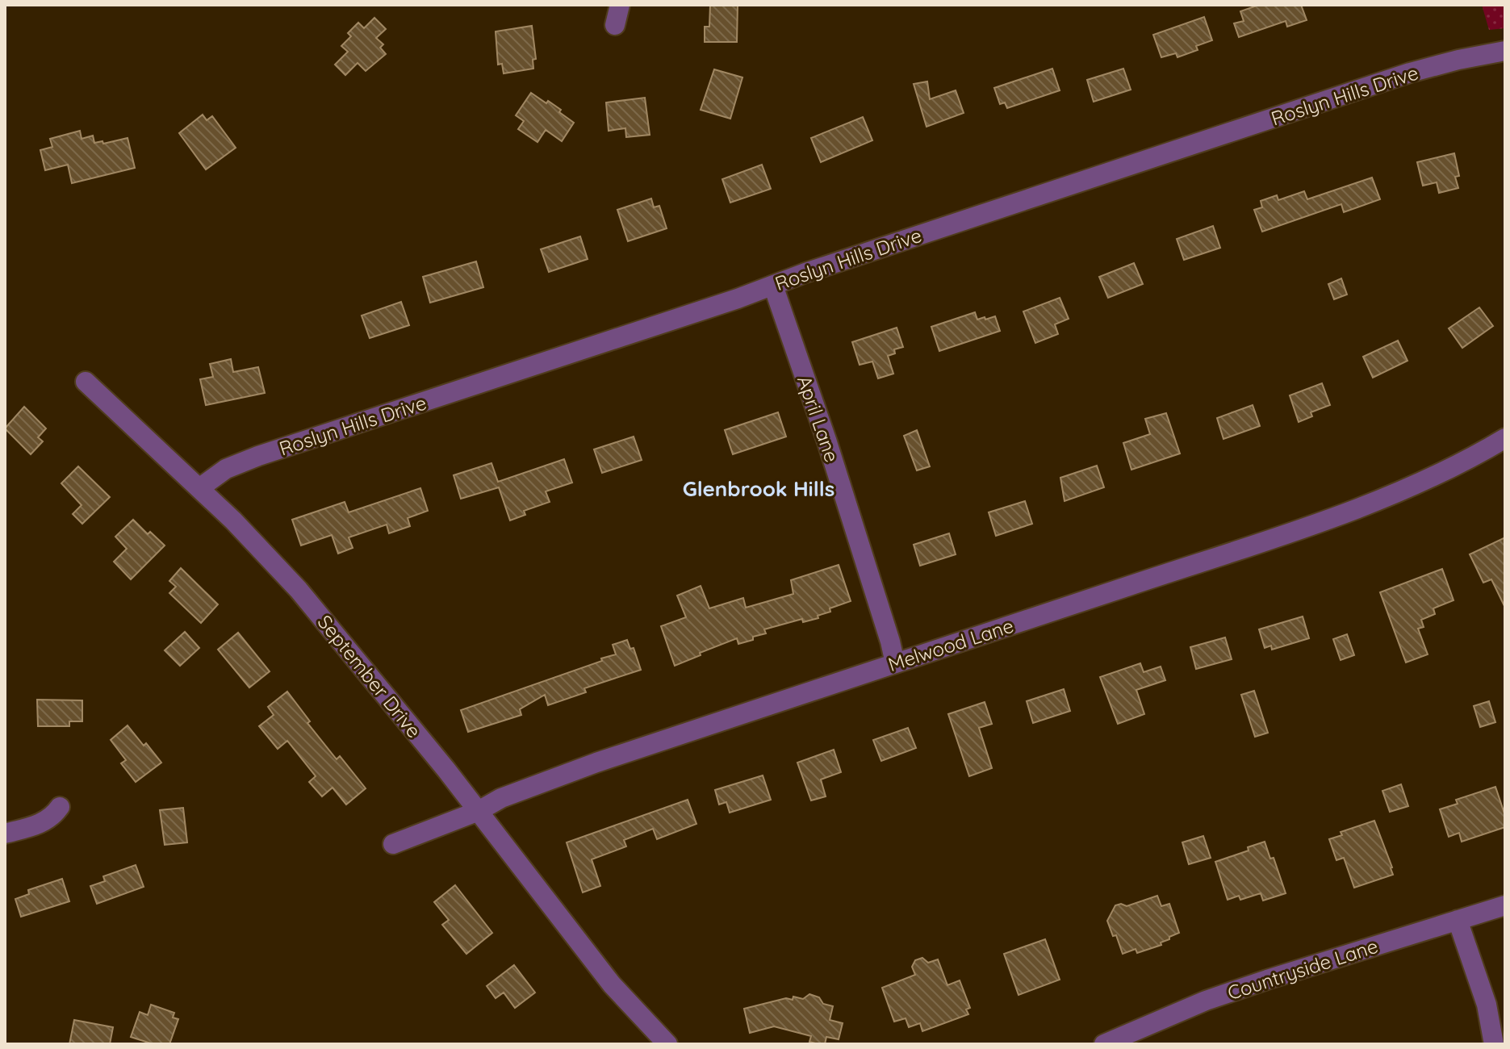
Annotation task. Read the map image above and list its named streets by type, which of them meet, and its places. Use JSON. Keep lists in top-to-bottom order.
{
  "streets": {
    "street": [
      "Roslyn Hills Drive",
      "April Lane",
      "Melwood Lane",
      "September Drive",
      "Countryside Lane"
    ]
  },
  "crossings": [
    ["Roslyn Hills Drive", "April Lane"],
    ["Roslyn Hills Drive", "September Drive"],
    ["April Lane", "Melwood Lane"],
    ["Melwood Lane", "September Drive"]
  ],
  "districts": ["Glenbrook Hills"]
}
